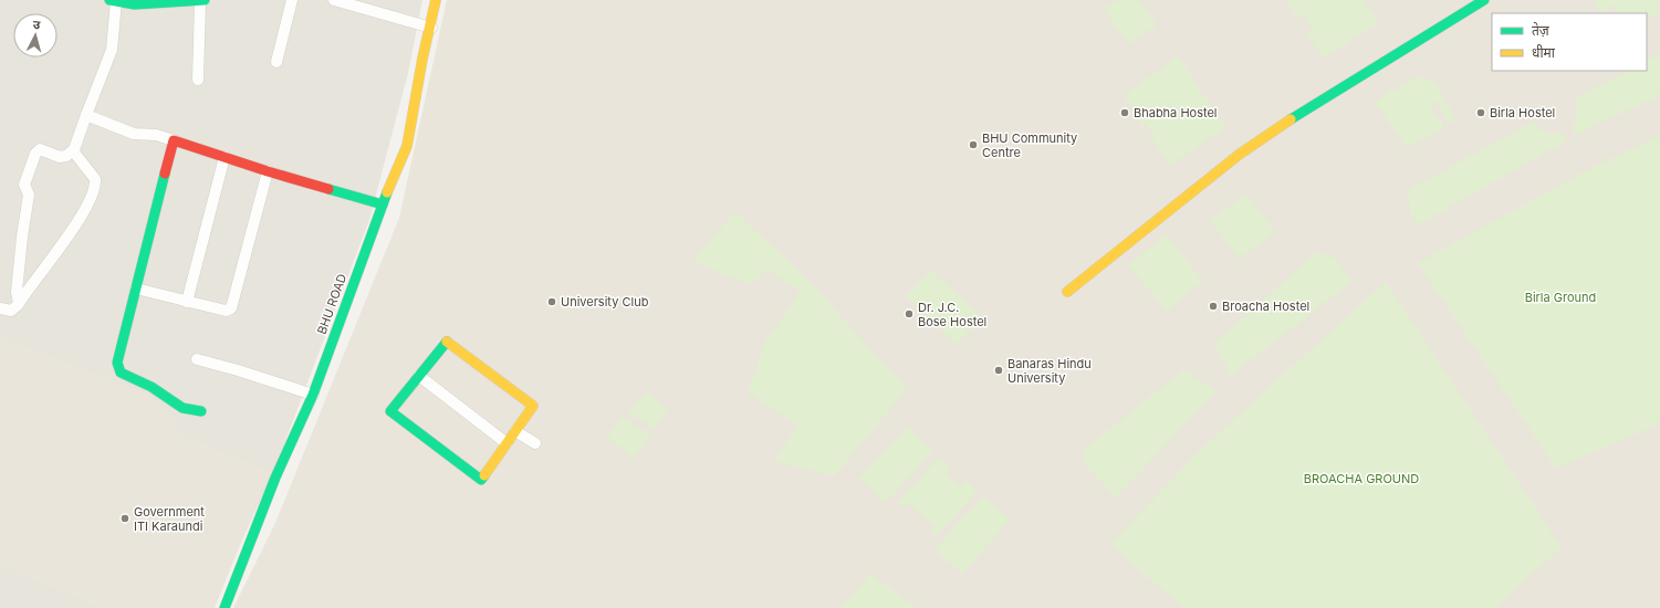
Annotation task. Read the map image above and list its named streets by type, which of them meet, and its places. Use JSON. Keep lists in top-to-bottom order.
{
  "streets": {
    "street": ["BHU ROAD"]
  },
  "parks": ["Birla Ground", "BROACHA GROUND"],
  "places": [
    "Bhabha Hostel",
    "Birla Hostel",
    "BHU Community Centre",
    "University Club",
    "Broacha Hostel",
    "Dr. J.C. Bose Hostel",
    "Banaras Hindu University",
    "Government ITI Karaundi"
  ],
  "legend": ["तेज़", "धीमा"],
  "north": "top"
}
